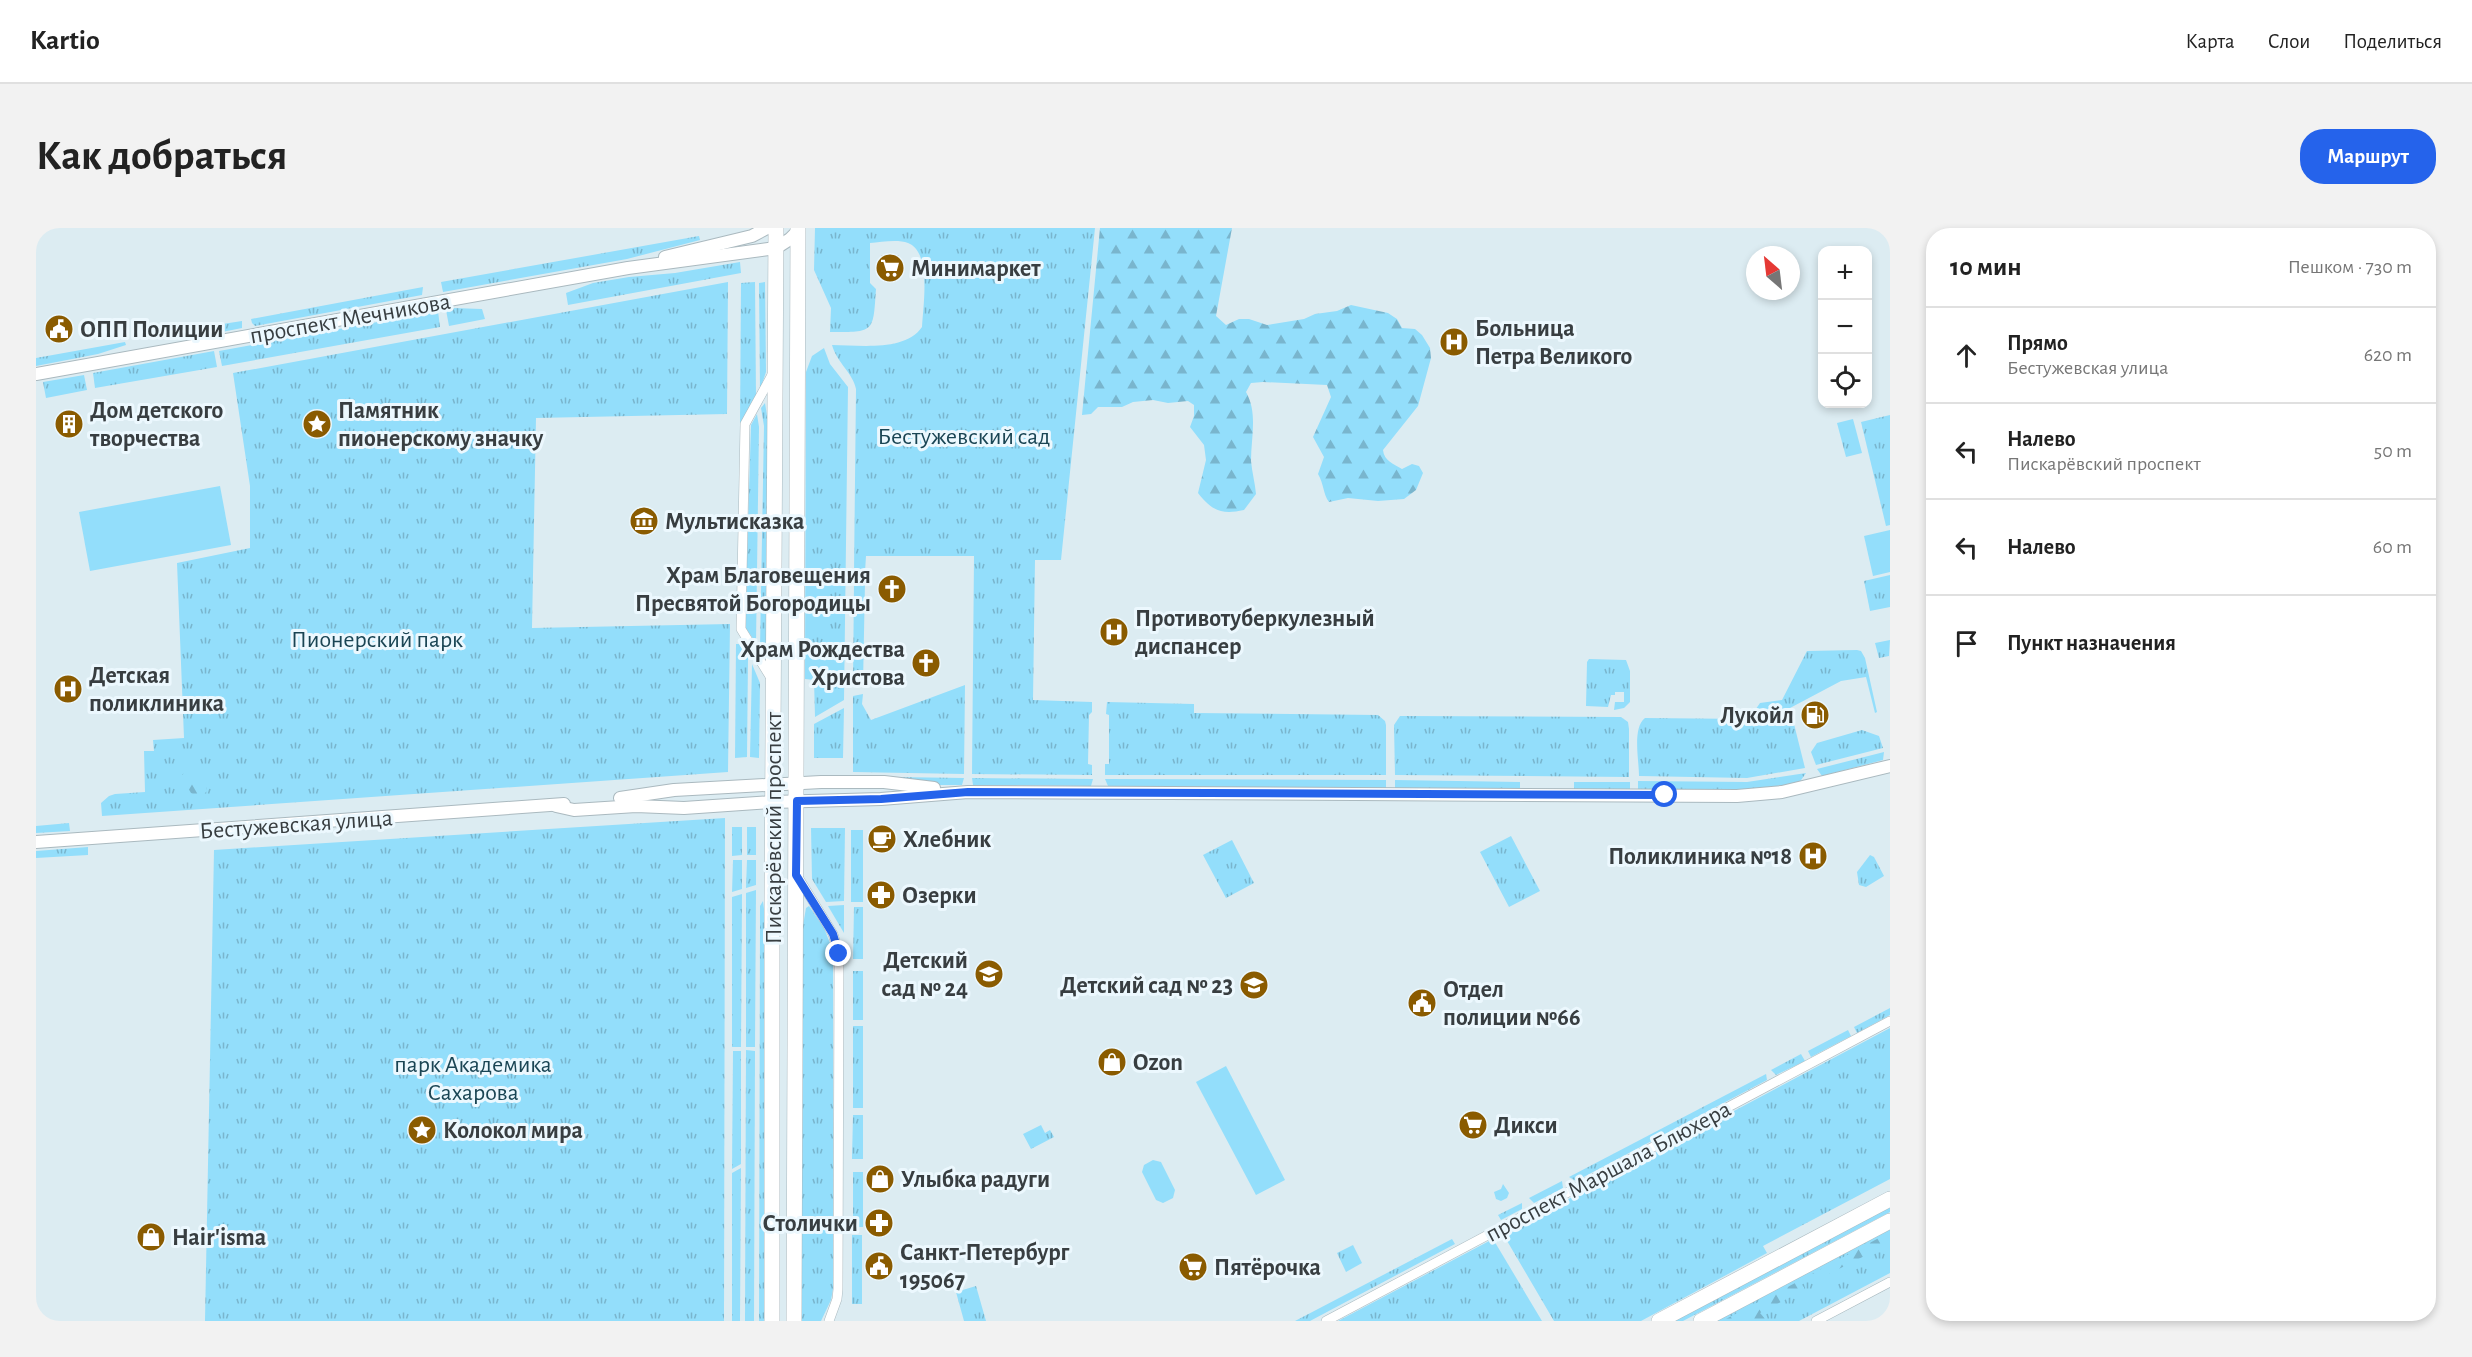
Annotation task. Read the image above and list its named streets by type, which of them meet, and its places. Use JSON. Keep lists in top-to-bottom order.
{
  "streets": {
    "main road": ["Пискарёвский проспект"],
    "street": ["проспект Мечникова", "Бестужевская улица", "проспект Маршала Блюхера"]
  },
  "crossings": [
    ["проспект Мечникова", "Пискарёвский проспект"],
    ["Бестужевская улица", "Пискарёвский проспект"]
  ],
  "parks": ["Бестужевский сад", "Пионерский парк", "парк Академика Сахарова"],
  "places": {
    "supermarket": ["Минимаркет", "Дикси", "Пятёрочка"],
    "public building": ["ОПП Полиции", "Отдел полиции №66", "Санкт-Петербург 195067"],
    "hospital": [
      "Больница Петра Великого",
      "Противотуберкулезный диспансер",
      "Детская поликлиника",
      "Поликлиника №18"
    ],
    "building": ["Дом детского творчества"],
    "place": ["Памятник пионерскому значку", "Колокол мира"],
    "museum": ["Мультисказка"],
    "church": ["Храм Благовещения Пресвятой Богородицы", "Храм Рождества Христова"],
    "fuel station": ["Лукойл"],
    "cafe": ["Хлебник"],
    "pharmacy": ["Озерки", "Столички"],
    "school or university": ["Детский сад № 24", "Детский сад № 23"],
    "shop": ["Ozon", "Улыбка радуги", "Hair'isma"]
  },
  "north": "top left",
  "page": {
    "header": "Kartio",
    "nav": ["Карта", "Слои", "Поделиться"],
    "buttons": "Маршрут",
    "title": "Как добраться",
    "heading": ["10 мин", "Пешком · 730 m"],
    "map_buttons": ["+", "−"],
    "list": [
      ["Прямо", "Бестужевская улица", "620 m"],
      ["Налево", "Пискарёвский проспект", "50 m"],
      ["Налево", "60 m"],
      "Пункт назначения"
    ]
  }
}
